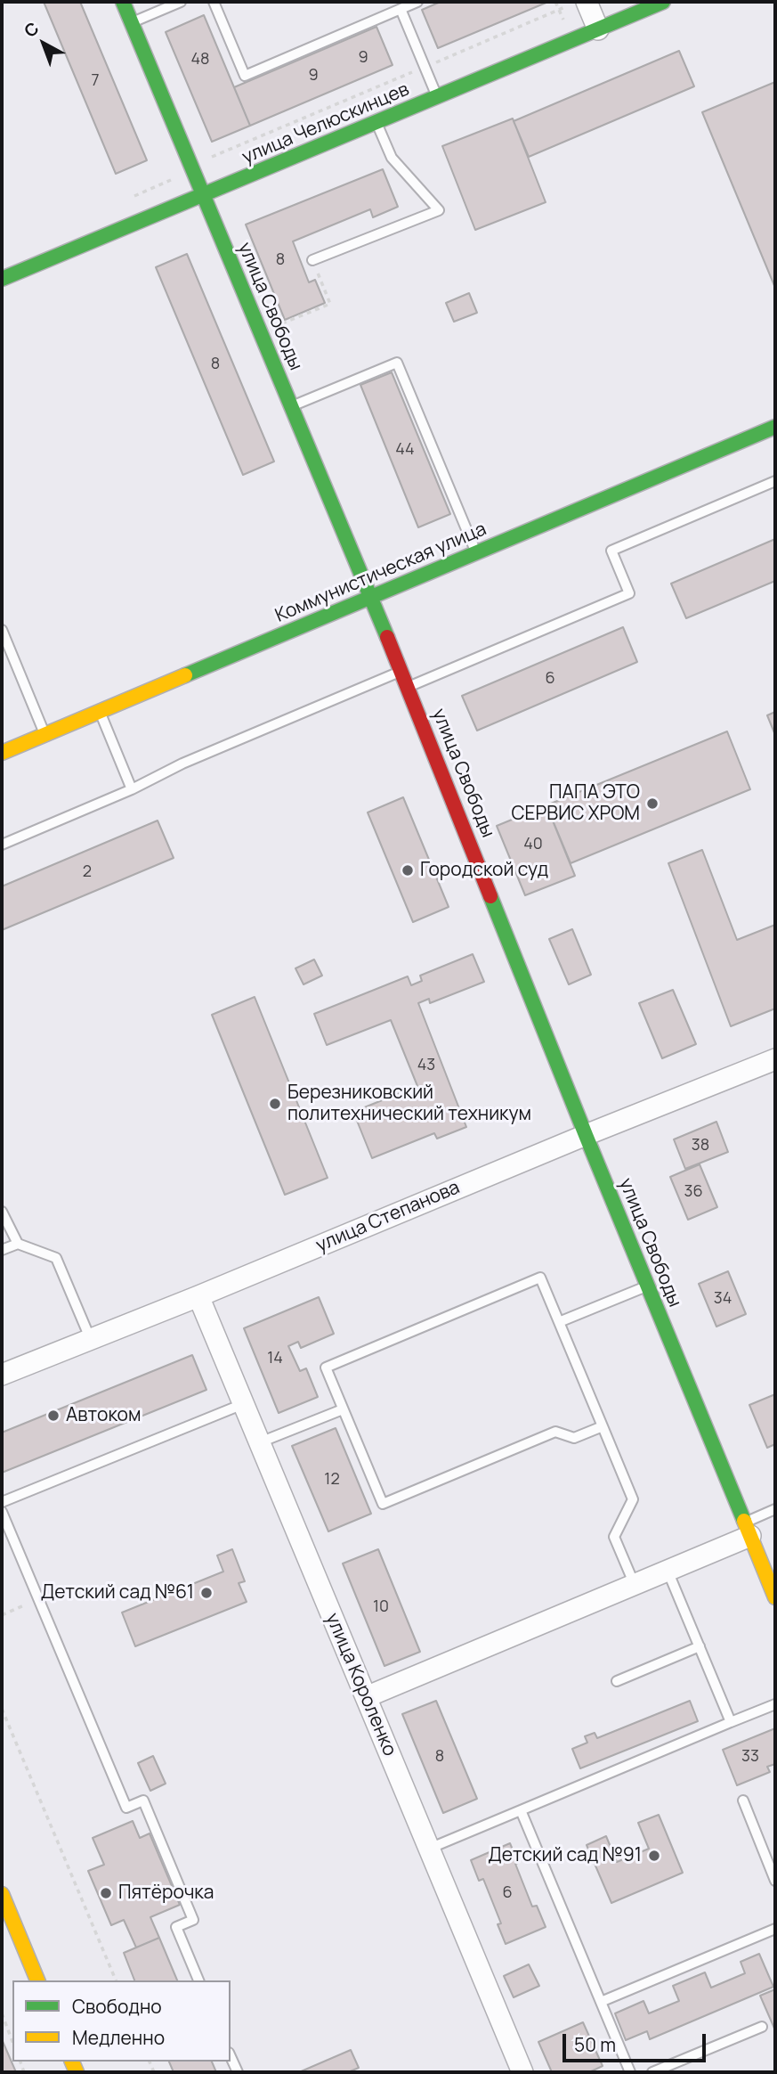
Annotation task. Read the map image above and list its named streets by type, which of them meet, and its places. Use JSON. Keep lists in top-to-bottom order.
{
  "streets": {
    "street": [
      "улица Челюскинцев",
      "улица Свободы",
      "Коммунистическая улица",
      "улица Степанова",
      "улица Короленко"
    ]
  },
  "crossings": [
    ["улица Челюскинцев", "улица Свободы"],
    ["улица Свободы", "Коммунистическая улица"],
    ["улица Свободы", "улица Степанова"],
    ["улица Степанова", "улица Короленко"]
  ],
  "places": [
    "ПАПА ЭТО СЕРВИС ХРОМ",
    "Городской суд",
    "Березниковский политехнический техникум",
    "Автоком",
    "Детский сад №61",
    "Детский сад №91",
    "Пятёрочка"
  ],
  "house_numbers": [
    "9",
    "48",
    "9",
    "7",
    "8",
    "8",
    "44",
    "6",
    "40",
    "2",
    "43",
    "38",
    "36",
    "34",
    "14",
    "12",
    "10",
    "8",
    "33",
    "6"
  ],
  "legend": ["Свободно", "Медленно"],
  "scale_bar": "50 m",
  "north": "top left"
}
